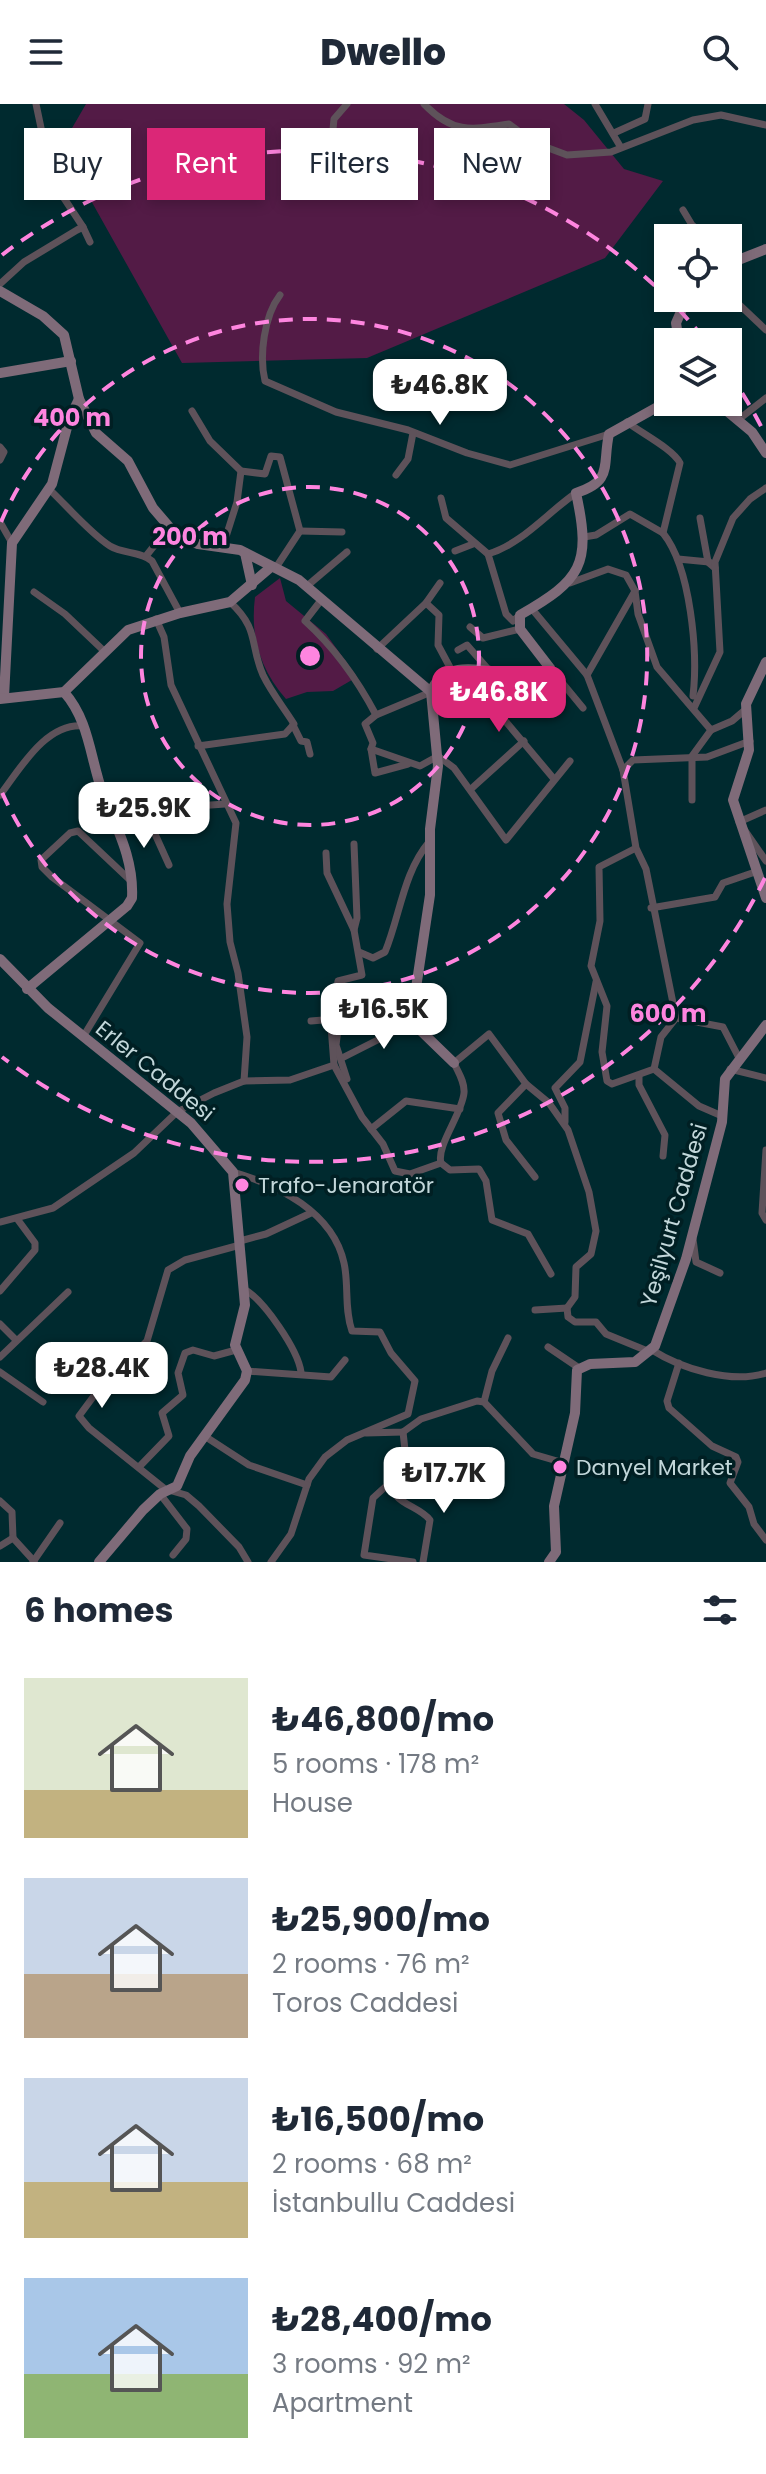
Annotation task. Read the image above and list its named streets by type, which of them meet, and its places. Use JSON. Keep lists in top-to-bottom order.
{
  "streets": {
    "street": ["Erler Caddesi", "Yeşilyurt Caddesi"]
  },
  "places": ["Trafo-Jenaratör", "Danyel Market"],
  "page": {
    "header": "Dwello",
    "chip": [
      "Buy",
      "Rent",
      "Filters",
      "New"
    ],
    "price": [
      "₺46.8K",
      "₺46.8K",
      "₺25.9K",
      "₺16.5K",
      "₺28.4K",
      "₺17.7K"
    ],
    "heading": "6 homes",
    "list": [
      {
        "name": "₺46,800/mo",
        "note": "5 rooms · 178 m² · House"
      },
      {
        "name": "₺25,900/mo",
        "note": "2 rooms · 76 m² · Toros Caddesi"
      },
      {
        "name": "₺16,500/mo",
        "note": "2 rooms · 68 m² · İstanbullu Caddesi"
      },
      {
        "name": "₺28,400/mo",
        "note": "3 rooms · 92 m² · Apartment"
      }
    ]
  },
  "rings": ["400 m", "200 m", "600 m"]
}
